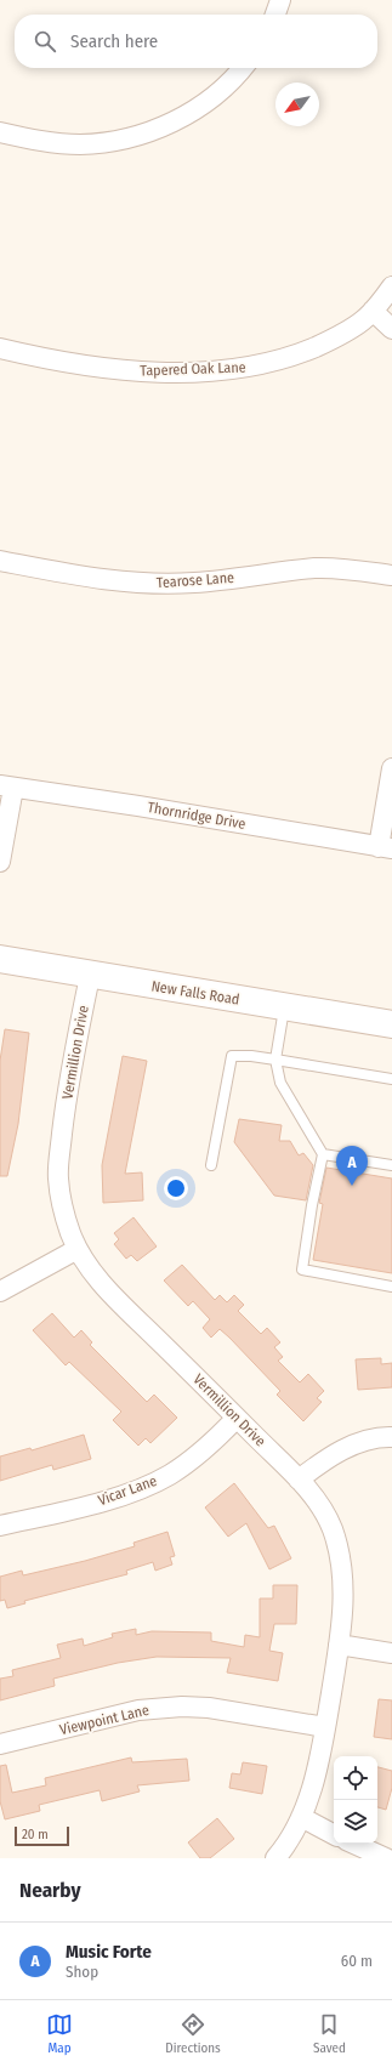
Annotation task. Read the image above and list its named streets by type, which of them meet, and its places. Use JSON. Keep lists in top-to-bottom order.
{
  "streets": {
    "main road": ["New Falls Road"],
    "street": [
      "Tapered Oak Lane",
      "Tearose Lane",
      "Thornridge Drive",
      "Vermillion Drive",
      "Vicar Lane",
      "Viewpoint Lane"
    ]
  },
  "crossings": [
    ["New Falls Road", "Vermillion Drive"],
    ["Vermillion Drive", "Vicar Lane"],
    ["Vermillion Drive", "Viewpoint Lane"]
  ],
  "scale_bar": "20 m",
  "north": "bottom left",
  "page": {
    "search": "Search here",
    "pins": "A",
    "scale": "20 m",
    "heading": "Nearby",
    "list": [
      {
        "mark": "A",
        "name": "Music Forte",
        "note": "Shop",
        "value": "60 m"
      }
    ],
    "nav": ["Map", "Directions", "Saved"]
  }
}
